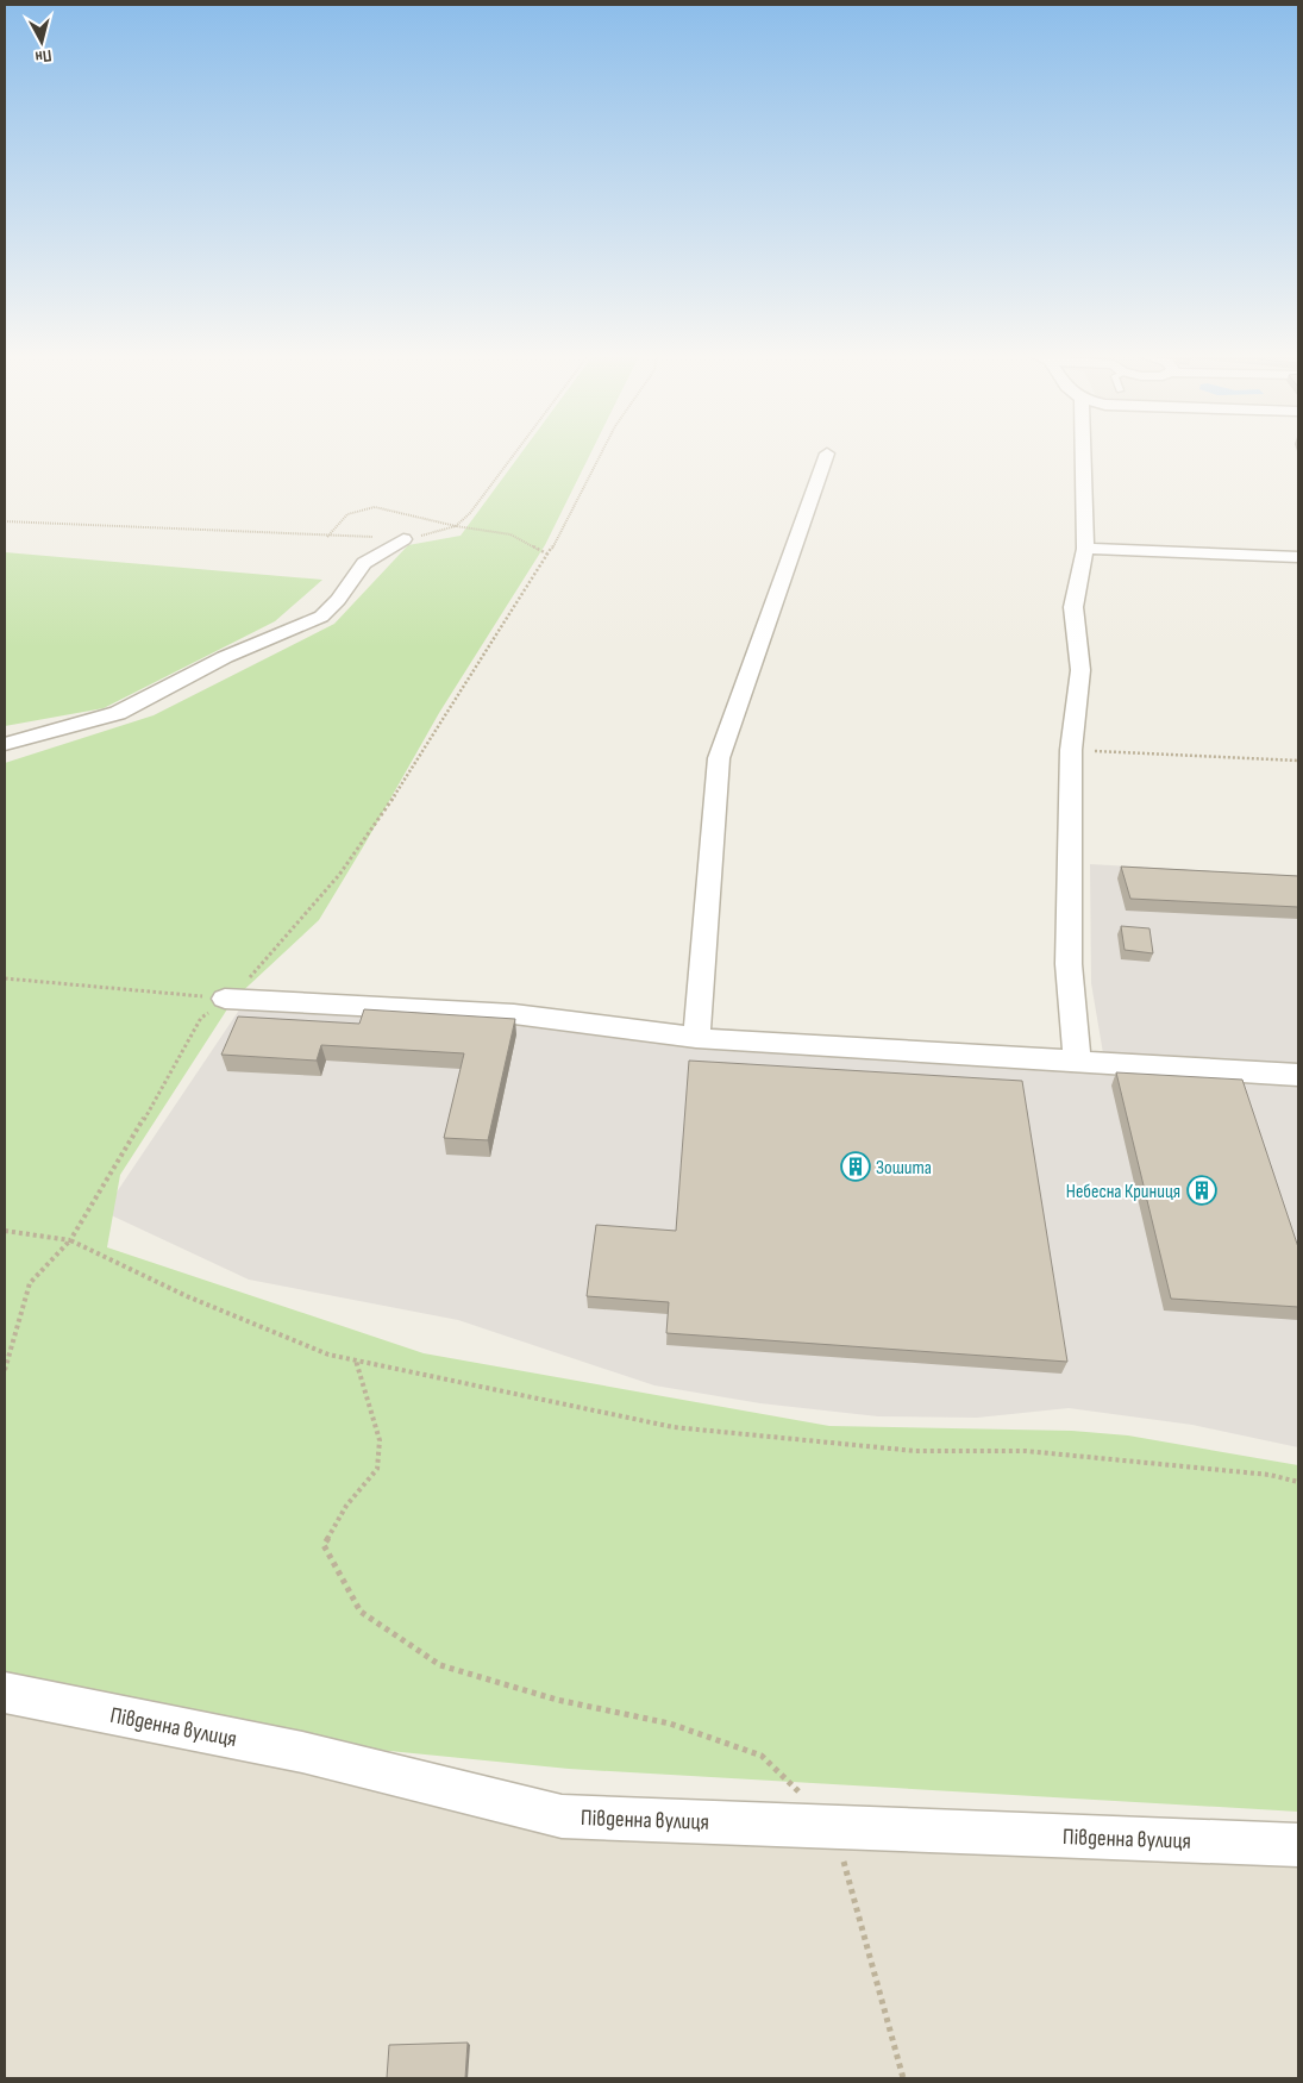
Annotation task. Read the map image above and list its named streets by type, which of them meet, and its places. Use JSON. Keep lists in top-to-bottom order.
{
  "streets": {
    "street": ["Південна вулиця"]
  },
  "places": {
    "building": ["Зошита", "Небесна Криниця"]
  },
  "north": "bottom"
}
